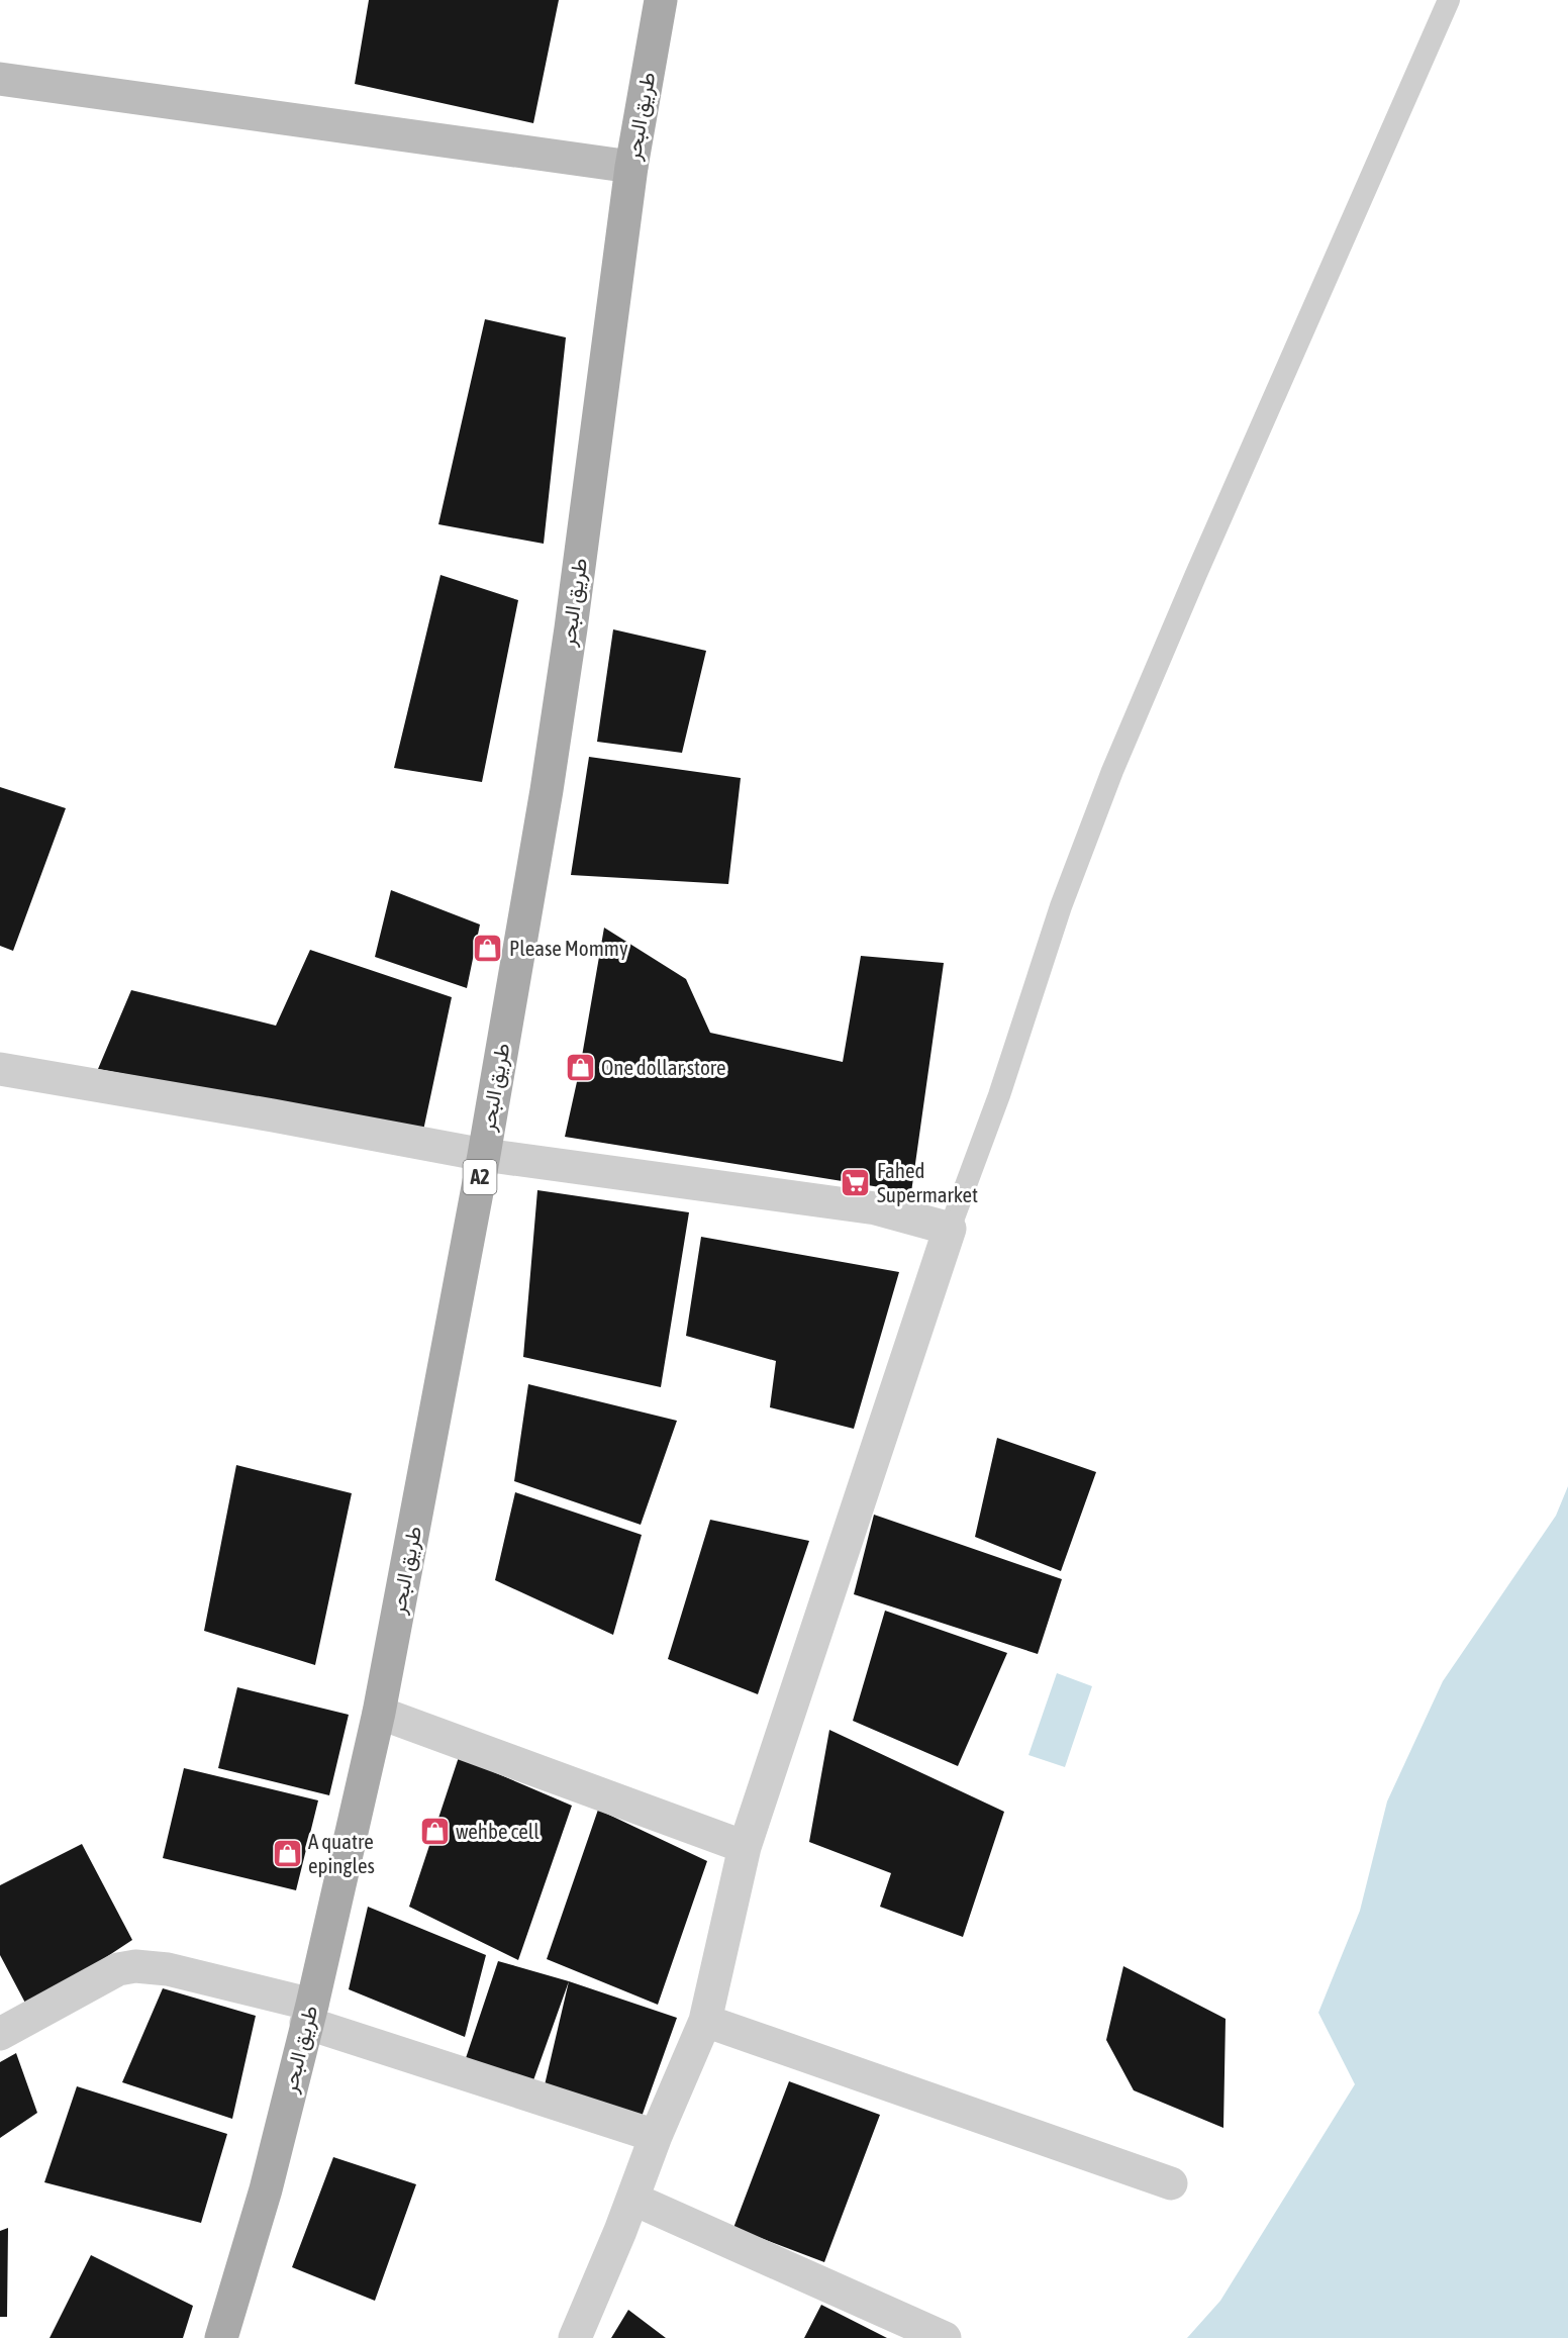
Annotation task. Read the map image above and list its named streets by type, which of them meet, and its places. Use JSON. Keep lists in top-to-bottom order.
{
  "streets": {
    "main road": ["طريق البحر", "A2"]
  },
  "places": {
    "shop": [
      "Please Mommy",
      "One dollar store",
      "wehbe cell",
      "A quatre epingles"
    ],
    "supermarket": ["Fahed Supermarket"]
  }
}
